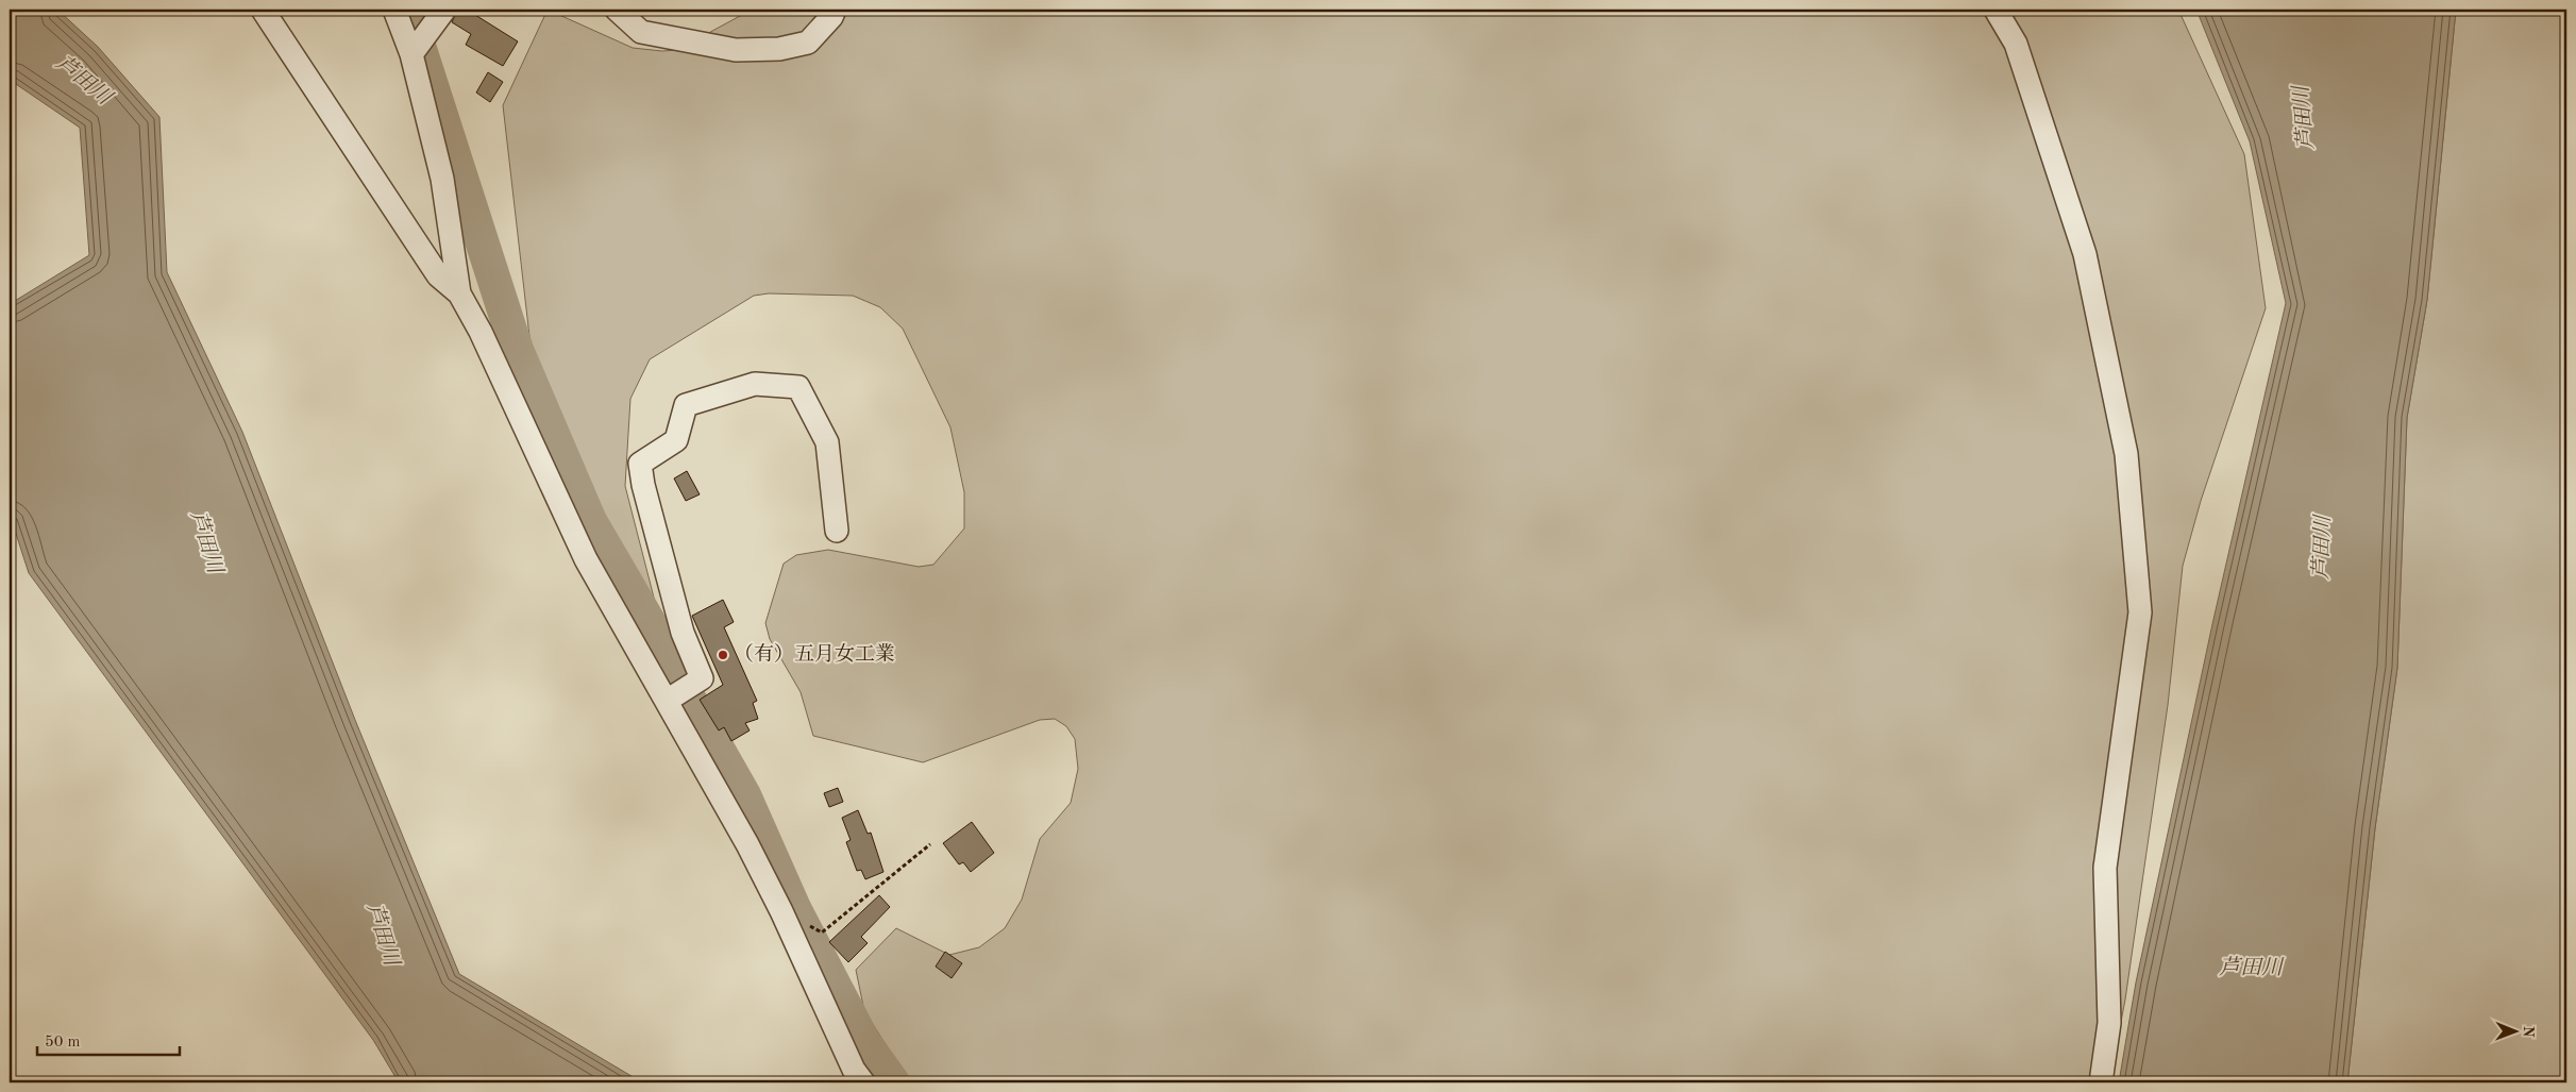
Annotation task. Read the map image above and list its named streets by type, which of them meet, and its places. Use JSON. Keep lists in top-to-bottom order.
{
  "water": ["芦田川"],
  "places": ["（有）五月女工業"],
  "scale_bar": "50 m",
  "north": "right"
}
